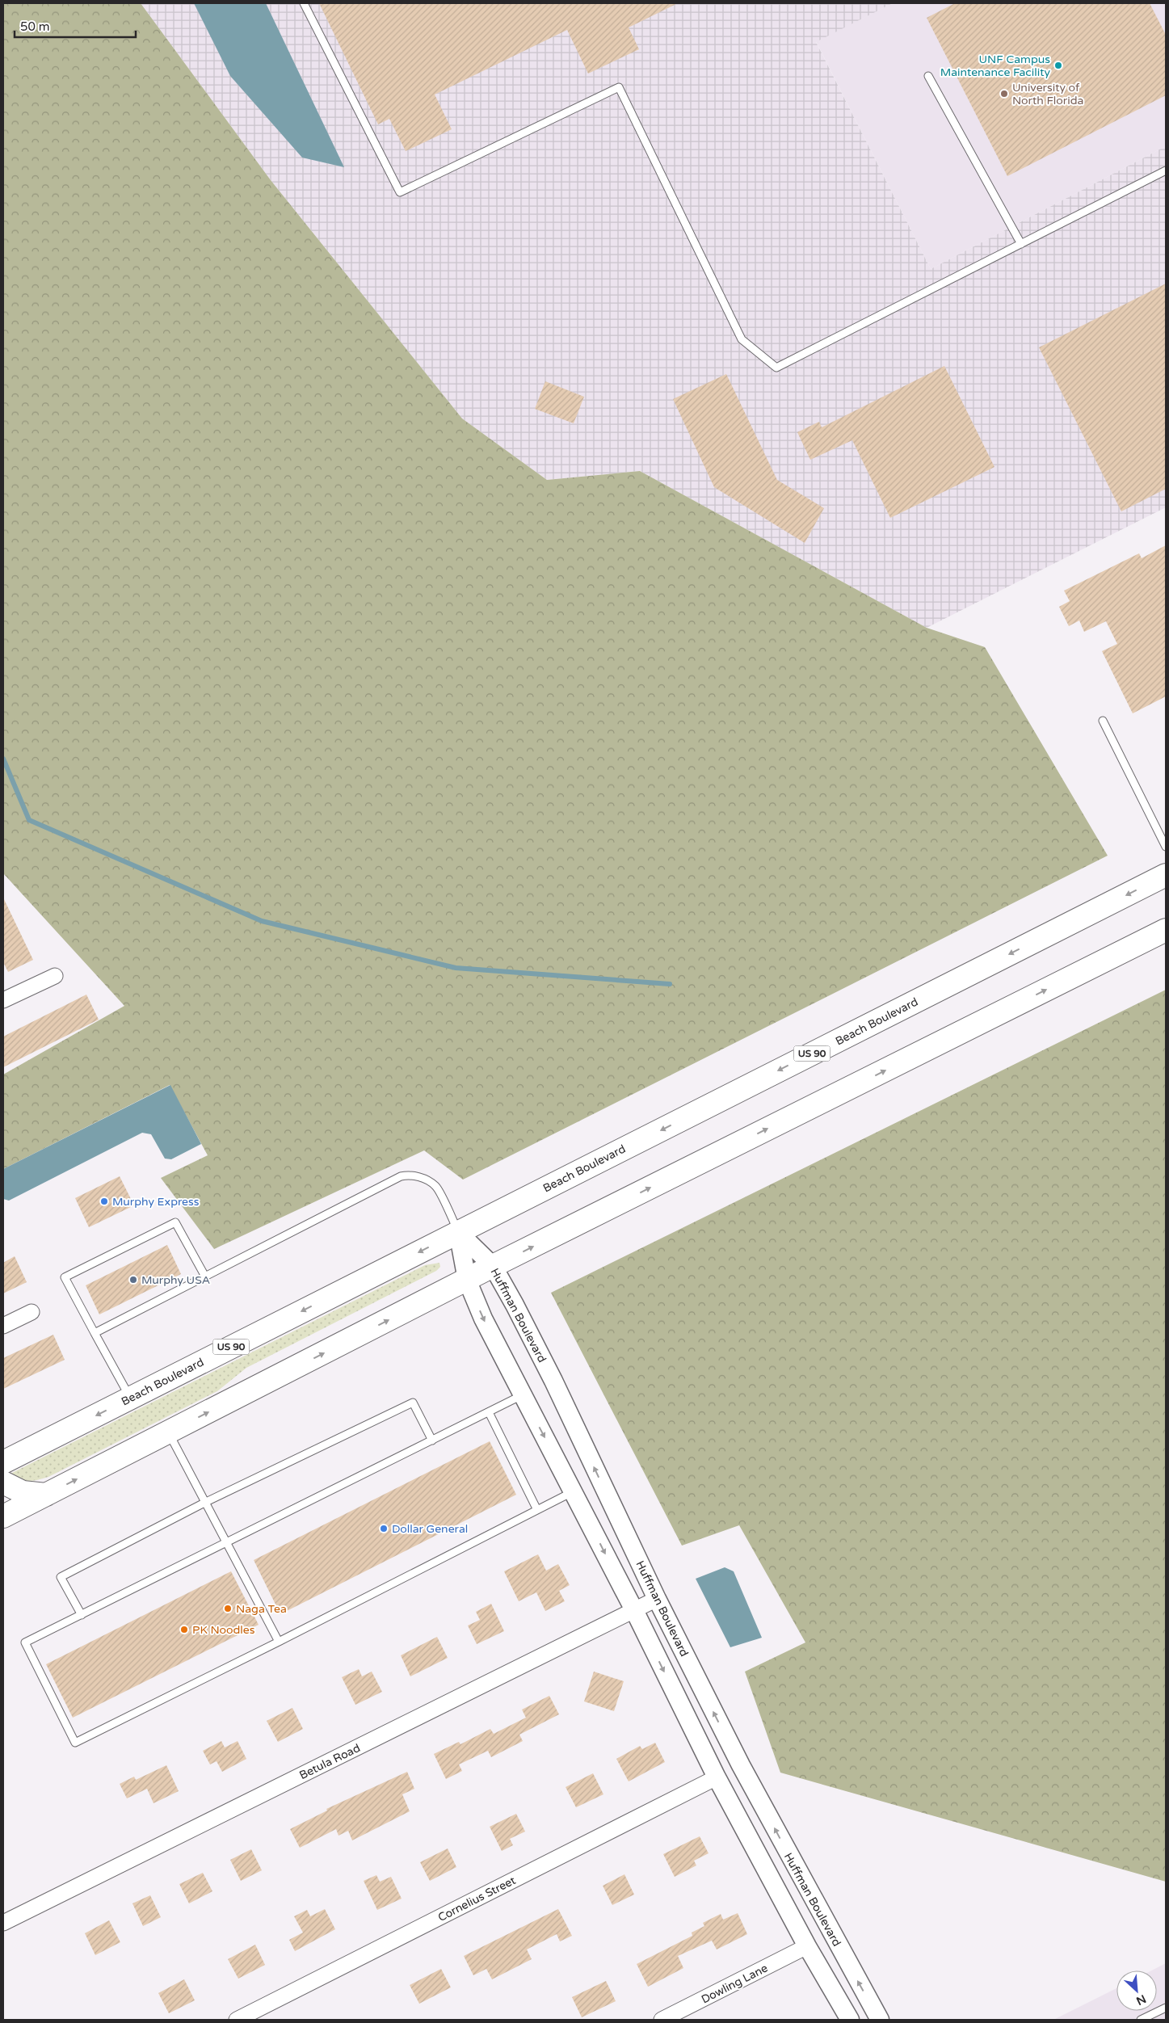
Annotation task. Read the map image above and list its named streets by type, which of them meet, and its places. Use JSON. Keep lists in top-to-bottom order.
{
  "streets": {
    "highway": ["Beach Boulevard", "US 90"],
    "street": [
      "Huffman Boulevard",
      "Betula Road",
      "Cornelius Street",
      "Dowling Lane"
    ]
  },
  "crossings": [
    ["Beach Boulevard", "Huffman Boulevard"],
    ["Huffman Boulevard", "Betula Road"]
  ],
  "places": [
    "UNF Campus Maintenance Facility",
    "University of North Florida",
    "Murphy Express",
    "Murphy USA",
    "Dollar General",
    "Naga Tea",
    "PK Noodles"
  ],
  "scale_bar": "50 m",
  "north": "bottom right"
}
